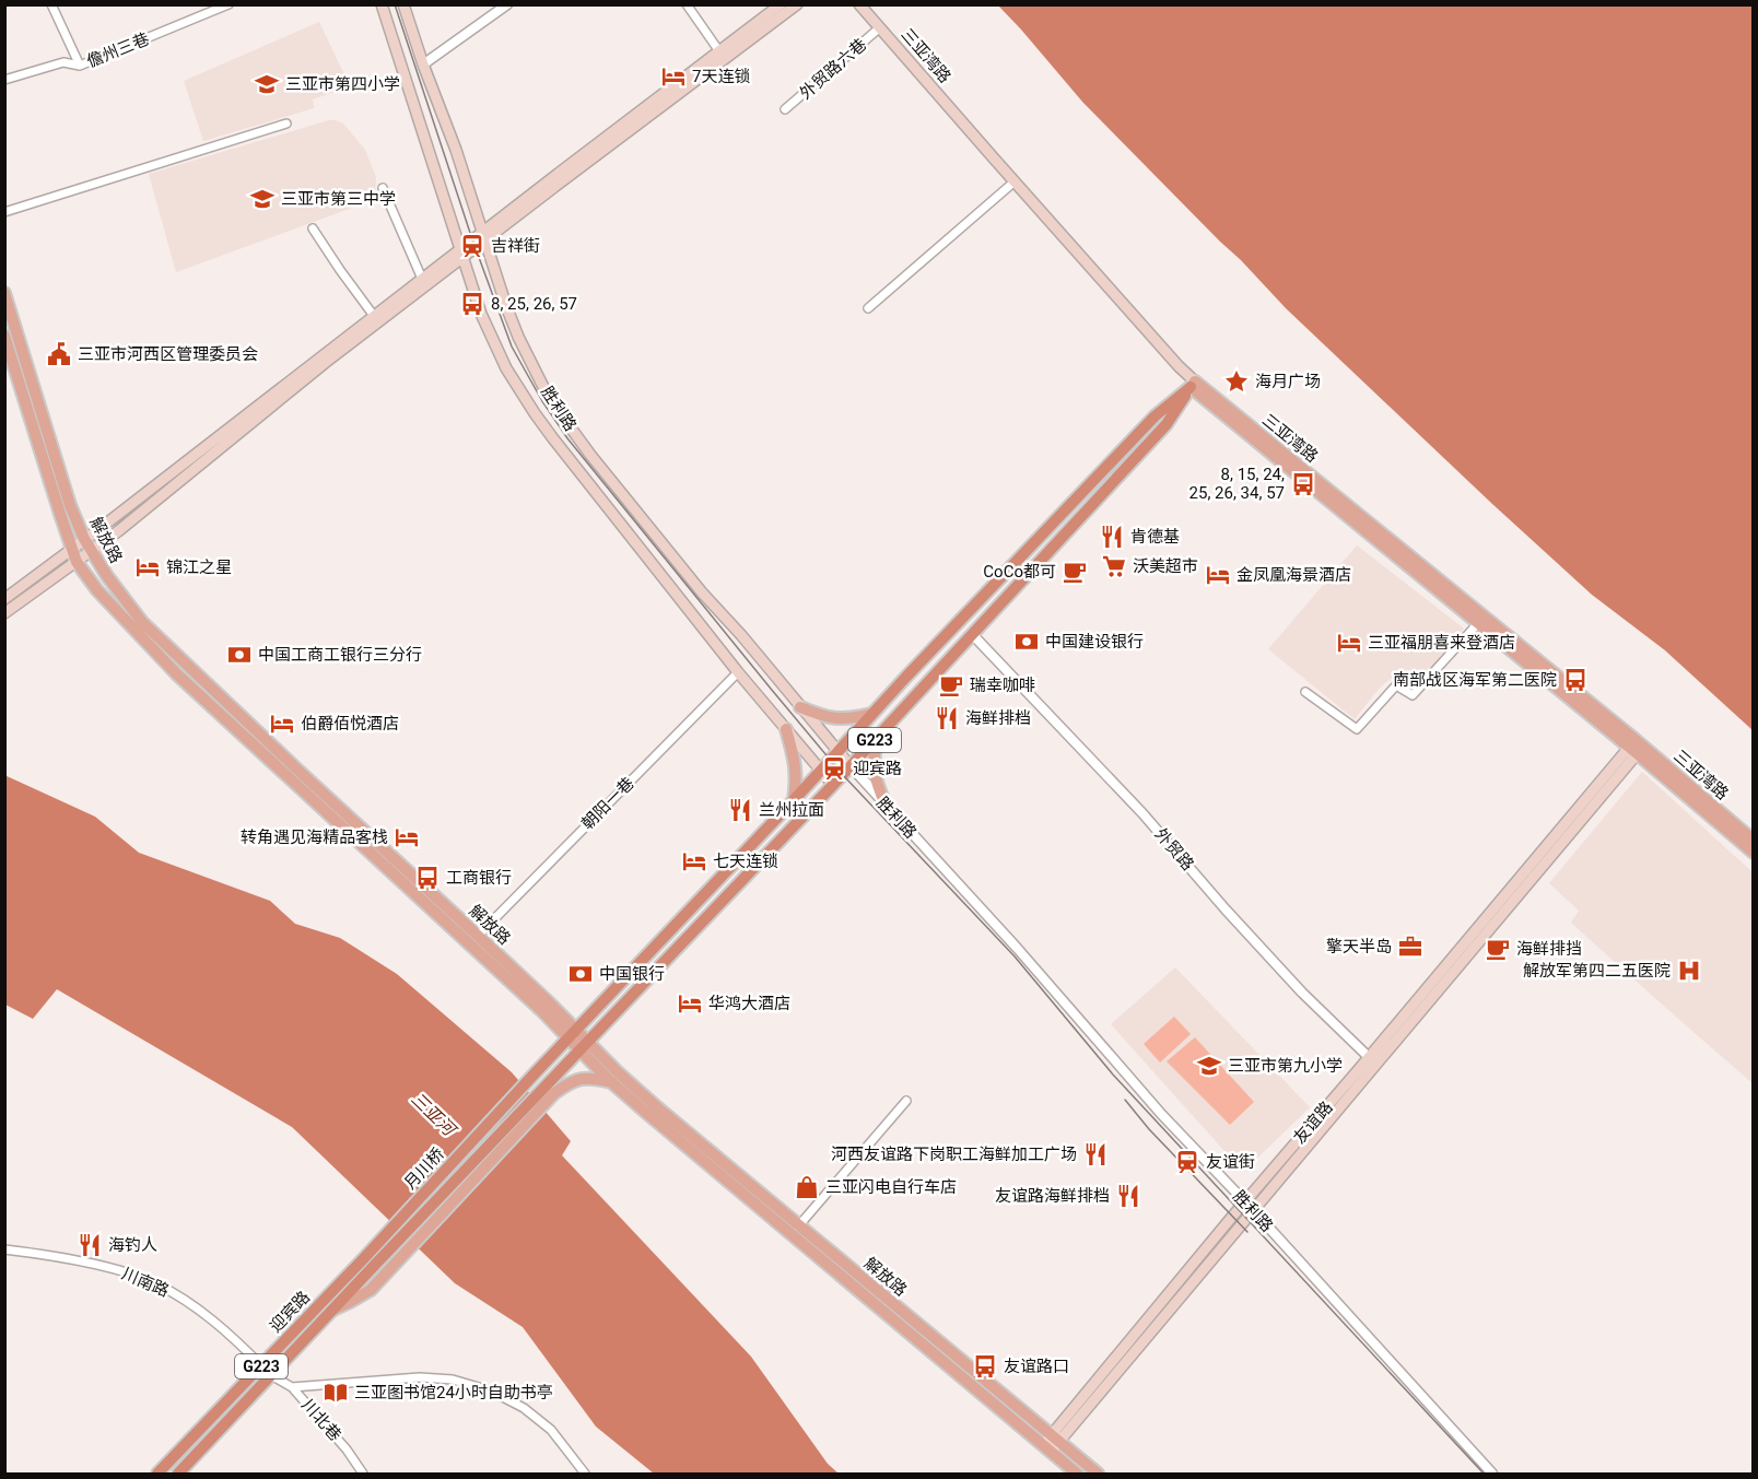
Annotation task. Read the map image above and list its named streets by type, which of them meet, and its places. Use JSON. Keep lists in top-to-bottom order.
{
  "streets": {
    "highway": ["G223", "月川桥", "迎宾路"],
    "main road": [
      "三亚湾路",
      "胜利路",
      "解放路",
      "友谊路"
    ],
    "street": [
      "儋州三巷",
      "外贸路六巷",
      "朝阳一巷",
      "外贸路",
      "川南路",
      "川北巷"
    ]
  },
  "crossings": [
    ["三亚湾路", "外贸路六巷"],
    ["三亚湾路", "G223"],
    ["三亚湾路", "友谊路"],
    ["胜利路", "G223"],
    ["胜利路", "朝阳一巷"],
    ["胜利路", "友谊路"],
    ["解放路", "G223"],
    ["解放路", "朝阳一巷"],
    ["解放路", "友谊路"],
    ["解放路", "月川桥"],
    ["G223", "外贸路"],
    ["G223", "月川桥"],
    ["外贸路", "友谊路"],
    ["月川桥", "迎宾路"],
    ["川南路", "迎宾路"],
    ["迎宾路", "川北巷"]
  ],
  "water": ["三亚河"],
  "places": {
    "hotel": [
      "7天连锁",
      "锦江之星",
      "金凤凰海景酒店",
      "三亚福朋喜来登酒店",
      "伯爵佰悦酒店",
      "转角遇见海精品客栈",
      "七天连锁",
      "华鸿大酒店"
    ],
    "school or university": ["三亚市第四小学", "三亚市第三中学", "三亚市第九小学"],
    "station": ["吉祥街", "迎宾路", "友谊街"],
    "bus stop": [
      "8, 25, 26, 57",
      "8, 15, 24, 25, 26, 34, 57",
      "南部战区海军第二医院",
      "工商银行",
      "友谊路口"
    ],
    "public building": ["三亚市河西区管理委员会"],
    "place": ["海月广场"],
    "restaurant": [
      "肯德基",
      "海鲜排档",
      "兰州拉面",
      "河西友谊路下岗职工海鲜加工广场",
      "友谊路海鲜排档",
      "海钓人"
    ],
    "supermarket": ["沃美超市"],
    "cafe": ["CoCo都可", "瑞幸咖啡", "海鲜排挡"],
    "bank": ["中国建设银行", "中国工商工银行三分行", "中国银行"],
    "office": ["擎天半岛"],
    "hospital": ["解放军第四二五医院"],
    "shop": ["三亚闪电自行车店"],
    "library": ["三亚图书馆24小时自助书亭"]
  }
}
